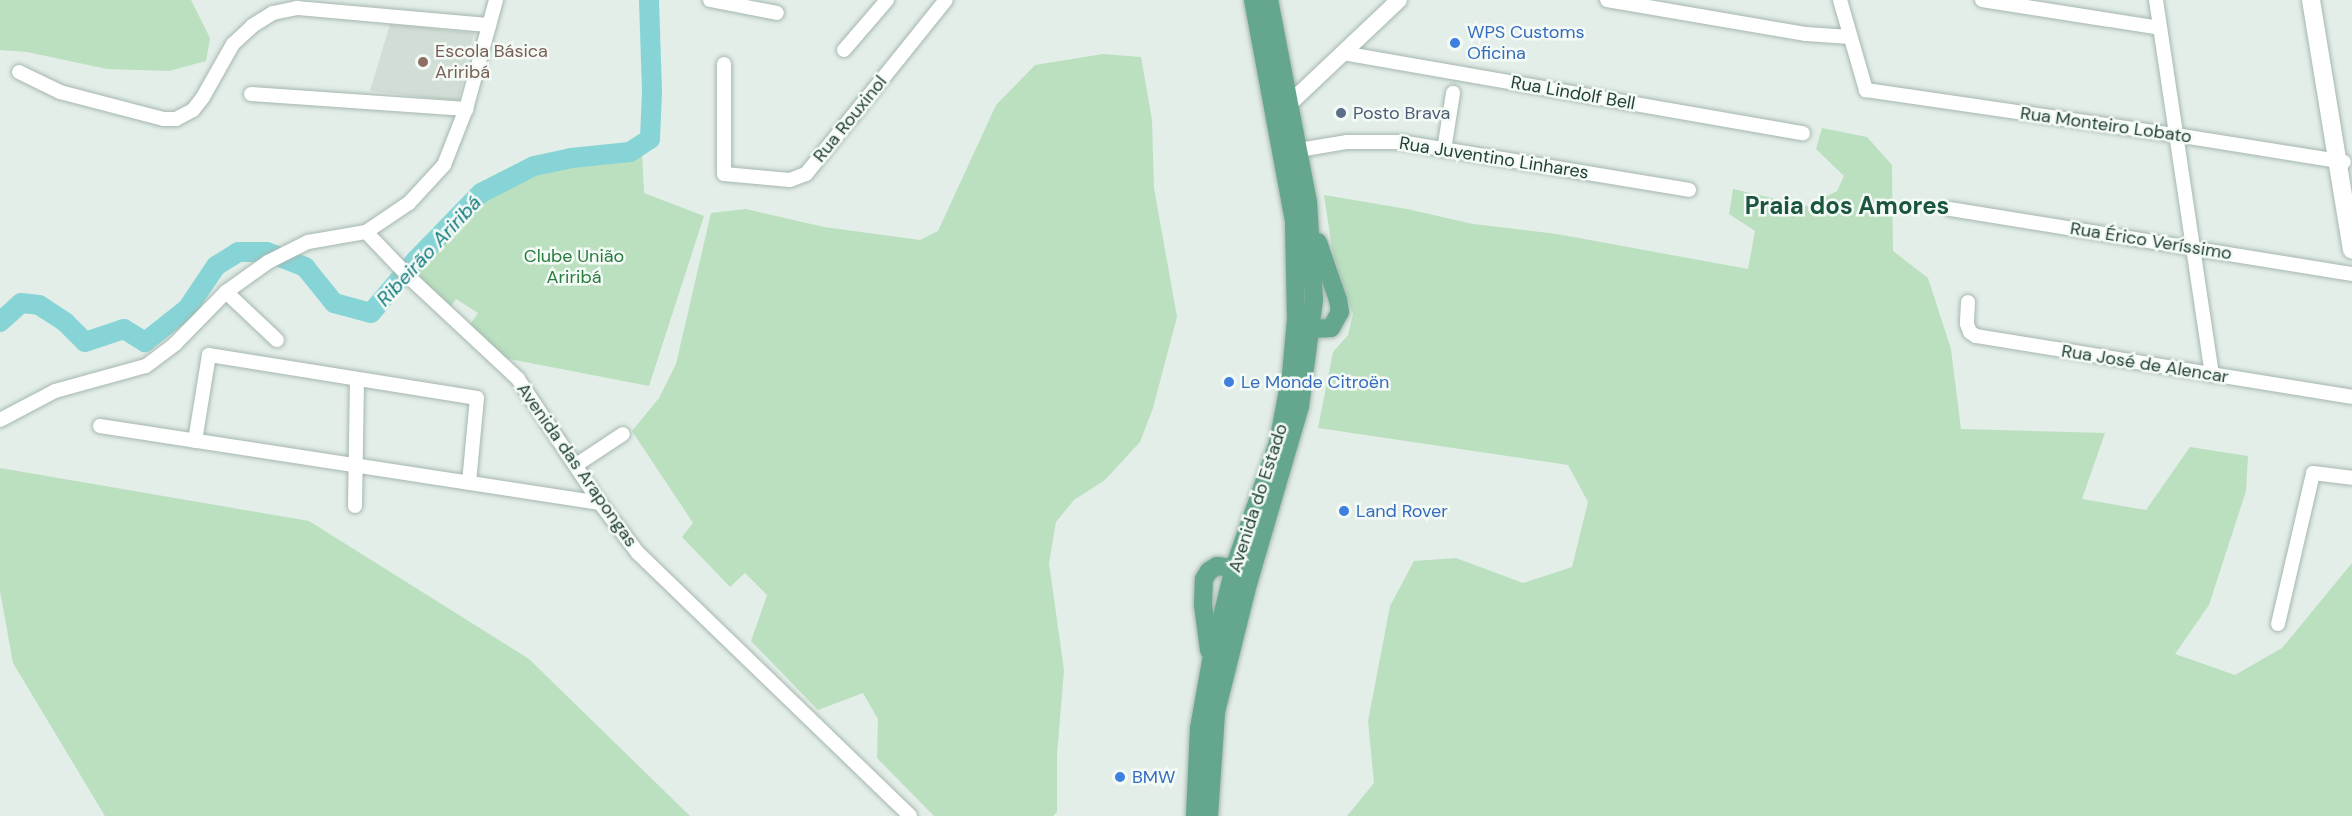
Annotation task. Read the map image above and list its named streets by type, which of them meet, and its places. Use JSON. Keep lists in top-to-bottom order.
{
  "streets": {
    "main road": ["Avenida do Estado"],
    "street": [
      "Rua Lindolf Bell",
      "Rua Rouxinol",
      "Rua Monteiro Lobato",
      "Rua Juventino Linhares",
      "Rua Érico Veríssimo",
      "Rua José de Alencar",
      "Avenida das Arapongas"
    ]
  },
  "crossings": [
    ["Rua Juventino Linhares", "Avenida do Estado"]
  ],
  "districts": ["Praia dos Amores"],
  "water": ["Ribeirão Ariribá"],
  "parks": ["Clube União Ariribá"],
  "places": [
    "WPS Customs Oficina",
    "Escola Básica Ariribá",
    "Posto Brava",
    "Le Monde Citroën",
    "Land Rover",
    "BMW"
  ]
}
